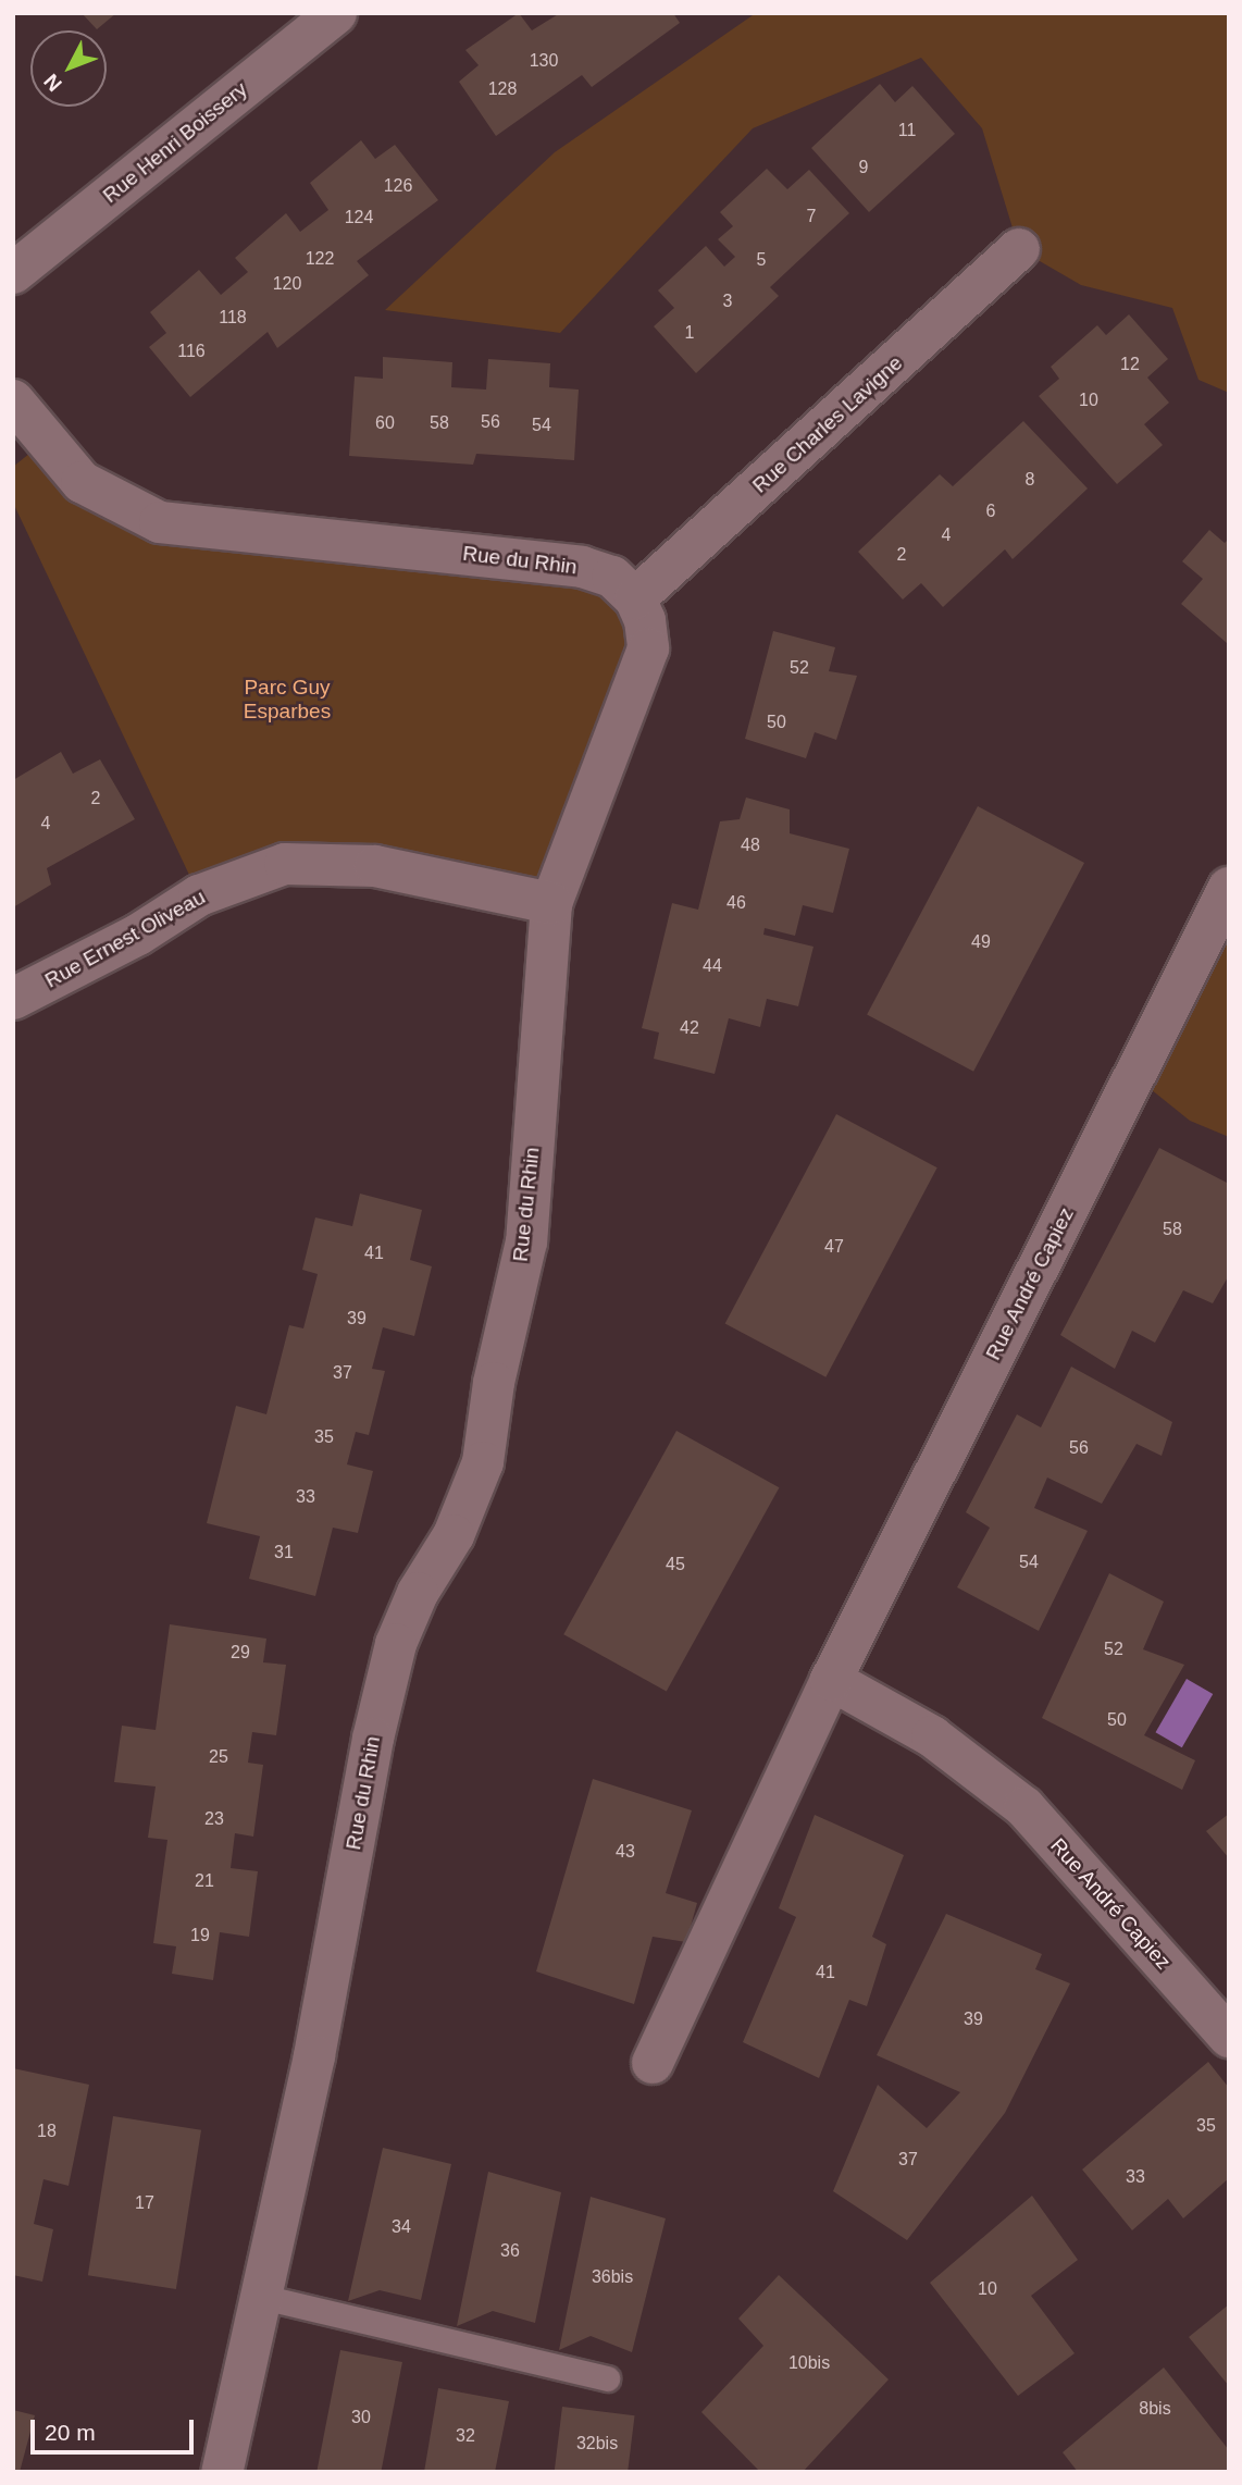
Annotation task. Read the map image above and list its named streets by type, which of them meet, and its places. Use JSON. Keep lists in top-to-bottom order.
{
  "streets": {
    "street": [
      "Rue Henri Boissery",
      "Rue Charles Lavigne",
      "Rue du Rhin",
      "Rue Ernest Oliveau",
      "Rue André Capiez"
    ]
  },
  "crossings": [
    ["Rue Charles Lavigne", "Rue du Rhin"],
    ["Rue du Rhin", "Rue Ernest Oliveau"]
  ],
  "parks": ["Parc Guy Esparbes"],
  "house_numbers": [
    "130",
    "128",
    "11",
    "9",
    "126",
    "7",
    "124",
    "122",
    "5",
    "120",
    "3",
    "118",
    "1",
    "116",
    "12",
    "10",
    "56",
    "60",
    "58",
    "54",
    "8",
    "6",
    "4",
    "2",
    "52",
    "50",
    "2",
    "4",
    "48",
    "46",
    "49",
    "44",
    "42",
    "58",
    "47",
    "41",
    "39",
    "37",
    "35",
    "56",
    "33",
    "31",
    "54",
    "45",
    "52",
    "29",
    "50",
    "25",
    "23",
    "43",
    "21",
    "19",
    "41",
    "39",
    "35",
    "18",
    "37",
    "33",
    "17",
    "34",
    "36",
    "36bis",
    "10",
    "10bis",
    "8bis",
    "30",
    "32",
    "32bis"
  ],
  "scale_bar": "20 m",
  "north": "bottom left"
}
